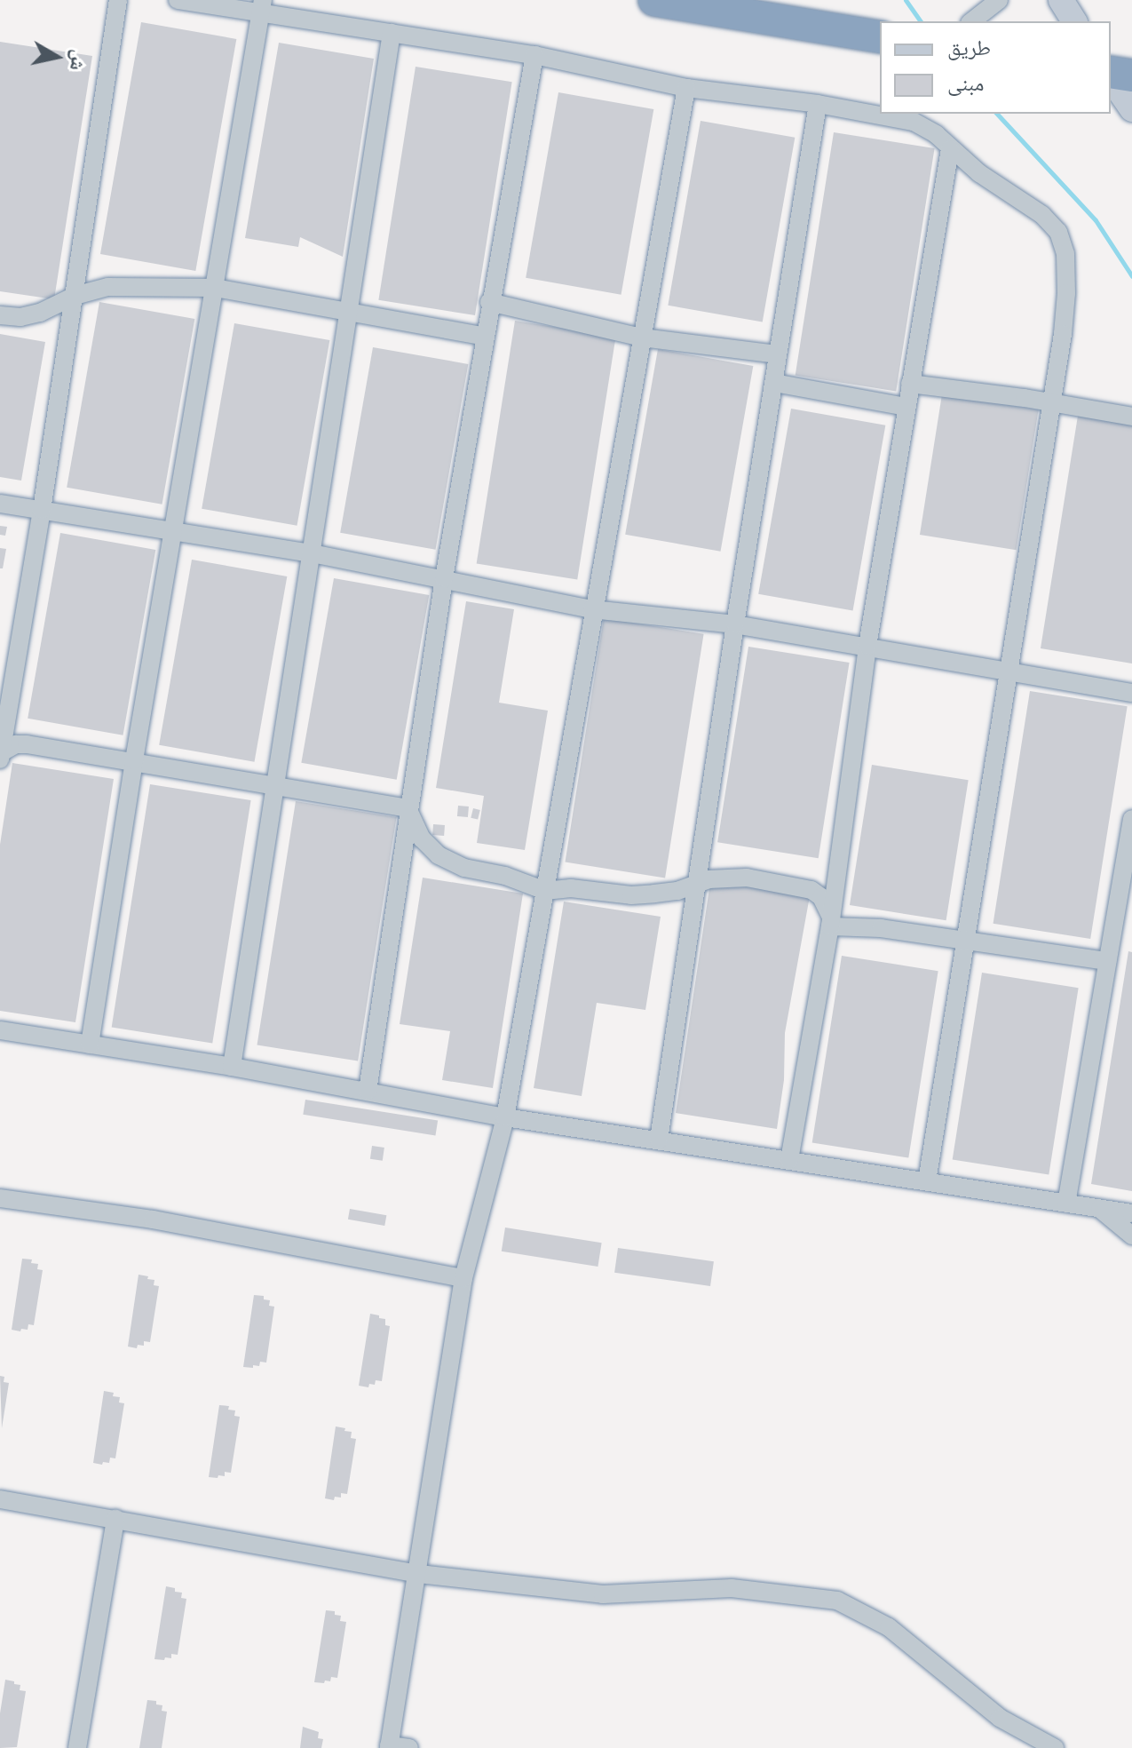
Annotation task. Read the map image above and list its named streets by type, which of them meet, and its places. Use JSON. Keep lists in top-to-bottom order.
{
  "legend": ["طريق", "مبنى"],
  "north": "right"
}
